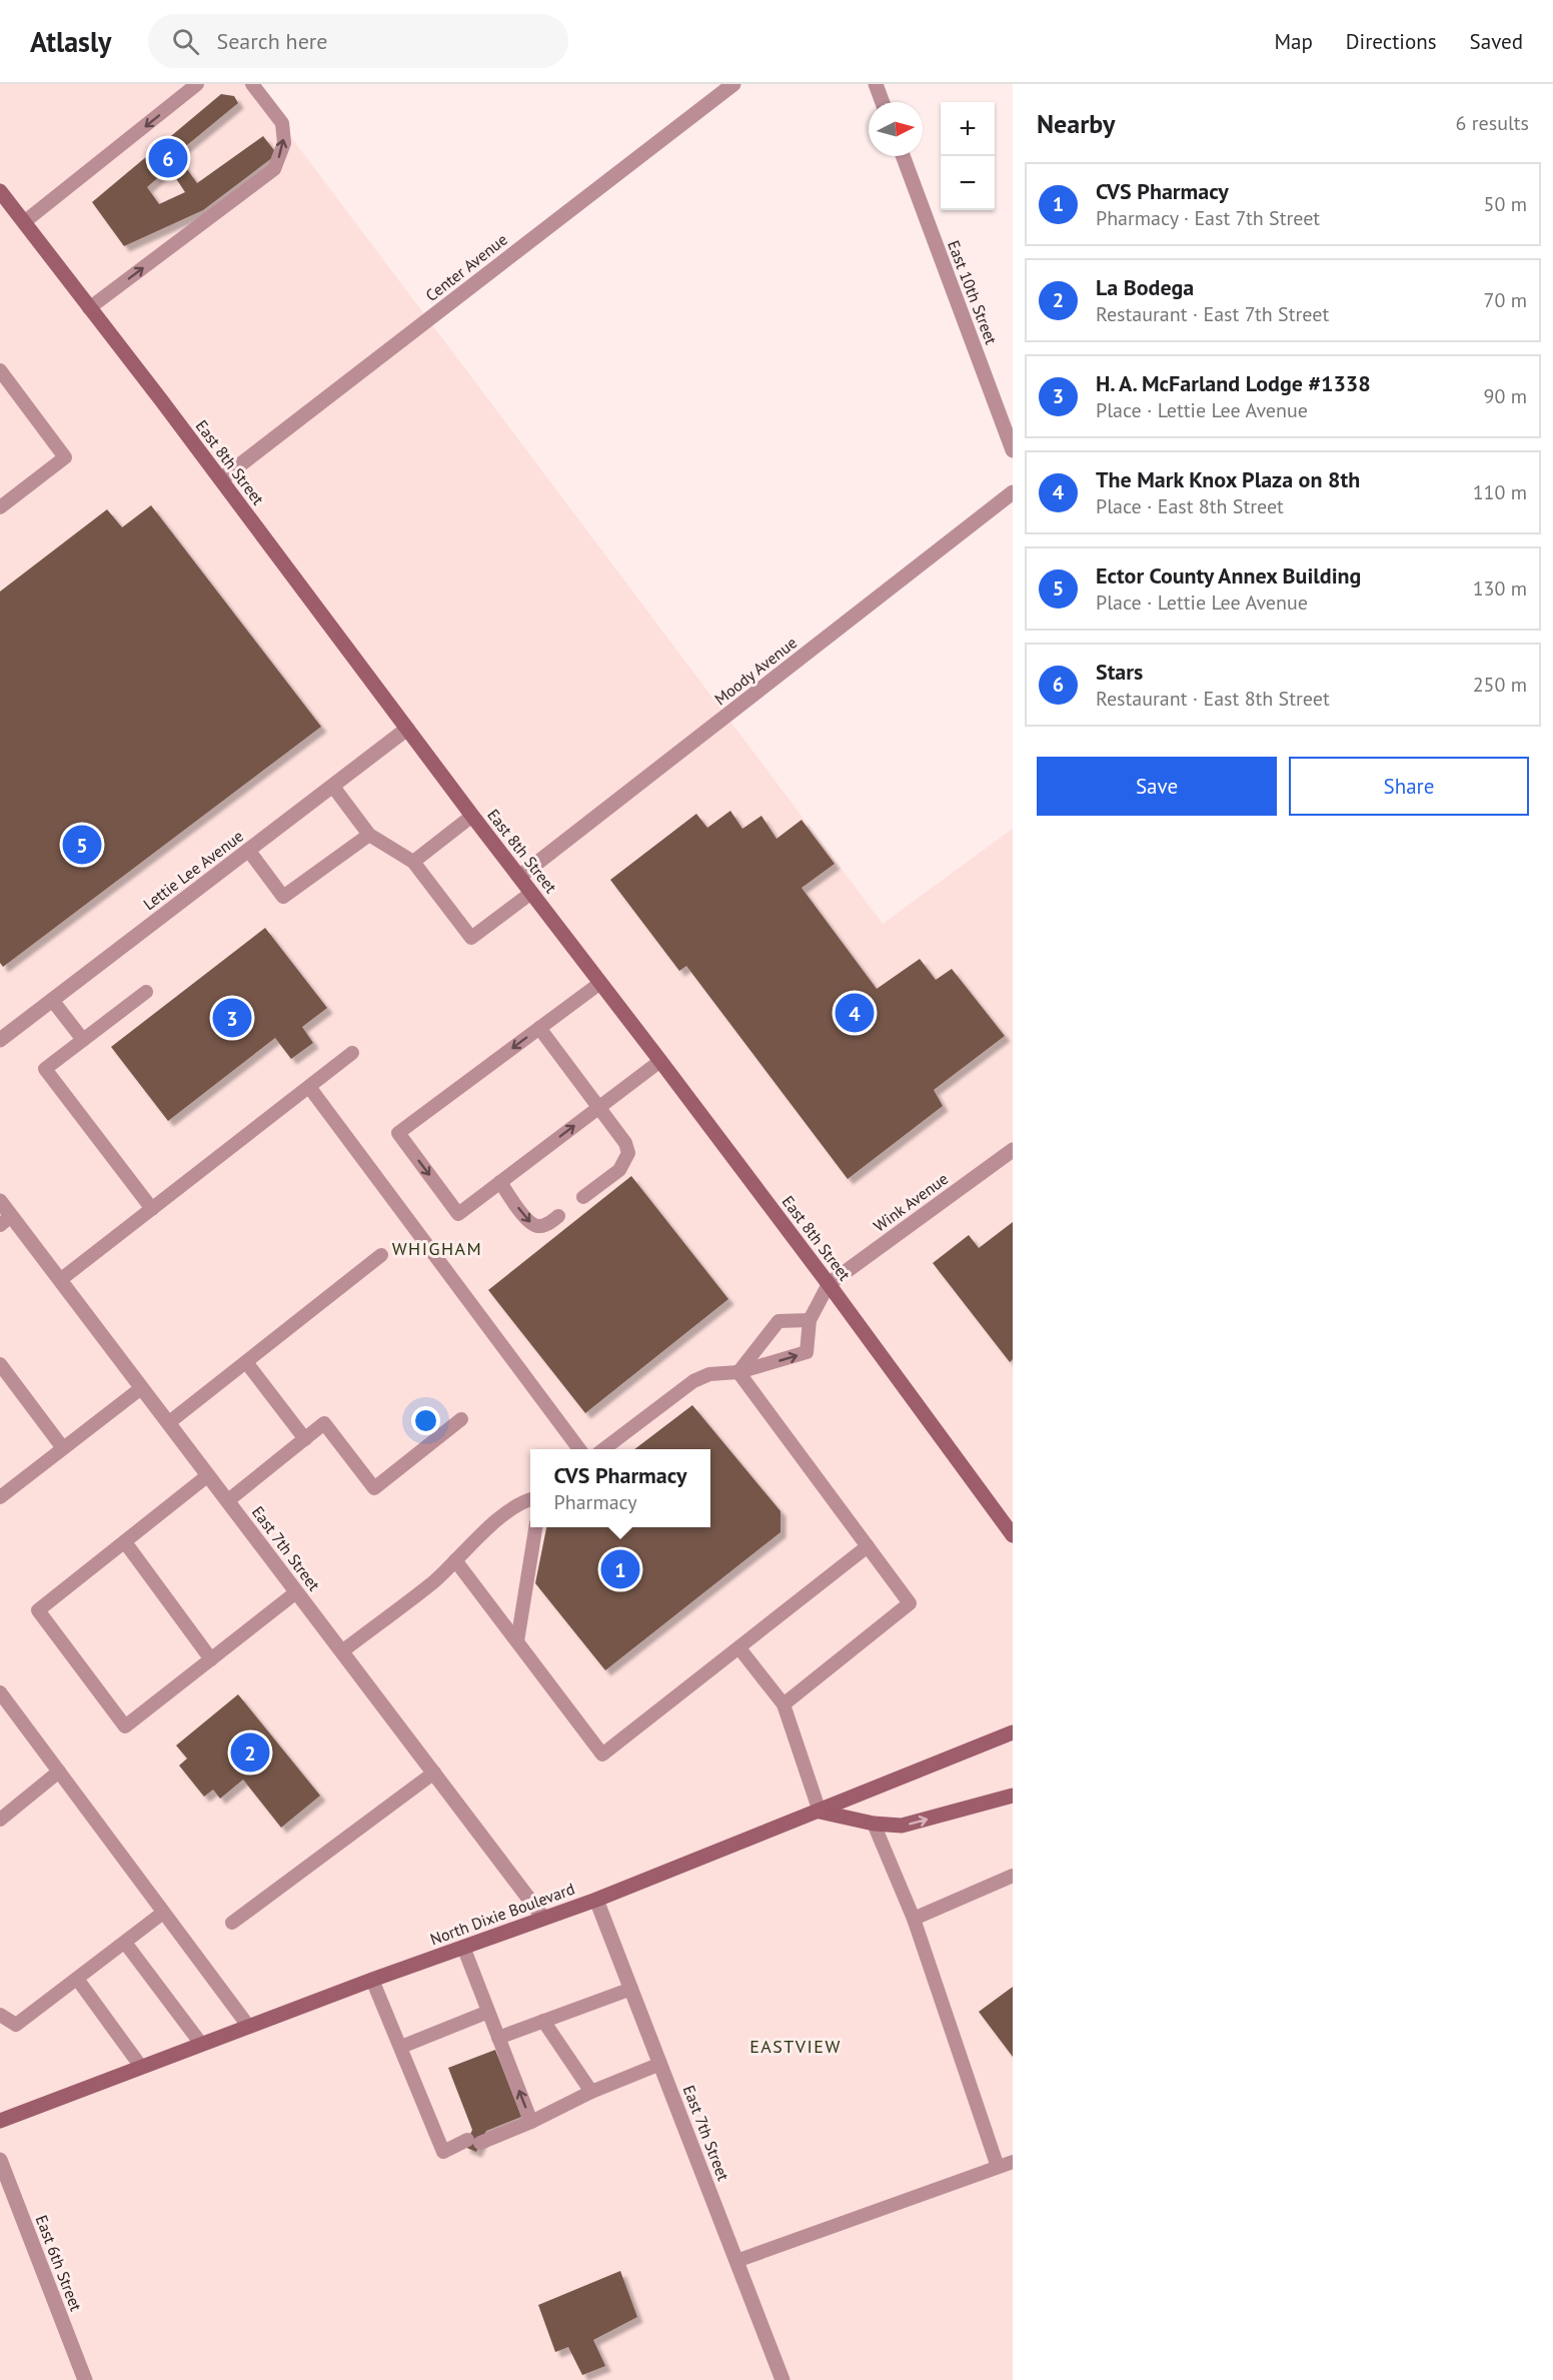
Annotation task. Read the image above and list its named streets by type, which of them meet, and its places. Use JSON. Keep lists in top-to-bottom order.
{
  "streets": {
    "main road": ["East 8th Street", "North Dixie Boulevard"],
    "street": [
      "Center Avenue",
      "East 10th Street",
      "Moody Avenue",
      "Lettie Lee Avenue",
      "Wink Avenue",
      "East 7th Street",
      "East 6th Street"
    ]
  },
  "crossings": [
    ["Center Avenue", "East 8th Street"],
    ["East 8th Street", "Moody Avenue"],
    ["East 8th Street", "Lettie Lee Avenue"],
    ["East 8th Street", "Wink Avenue"],
    ["East 7th Street", "North Dixie Boulevard"]
  ],
  "districts": ["WHIGHAM", "EASTVIEW"],
  "north": "right",
  "page": {
    "header": "Atlasly",
    "search": "Search here",
    "nav": ["Map", "Directions", "Saved"],
    "heading": ["Nearby", "6 results"],
    "map_buttons": ["+", "−"],
    "pins": [
      "6",
      "5",
      "4",
      "3",
      "1",
      "2"
    ],
    "list": [
      {
        "mark": "1",
        "name": "CVS Pharmacy",
        "note": "Pharmacy · East 7th Street",
        "value": "50 m"
      },
      {
        "mark": "2",
        "name": "La Bodega",
        "note": "Restaurant · East 7th Street",
        "value": "70 m"
      },
      {
        "mark": "3",
        "name": "H. A. McFarland Lodge #1338",
        "note": "Place · Lettie Lee Avenue",
        "value": "90 m"
      },
      {
        "mark": "4",
        "name": "The Mark Knox Plaza on 8th",
        "note": "Place · East 8th Street",
        "value": "110 m"
      },
      {
        "mark": "5",
        "name": "Ector County Annex Building",
        "note": "Place · Lettie Lee Avenue",
        "value": "130 m"
      },
      {
        "mark": "6",
        "name": "Stars",
        "note": "Restaurant · East 8th Street",
        "value": "250 m"
      }
    ],
    "buttons": ["Save", "Share"],
    "popup": ["CVS Pharmacy", "Pharmacy"]
  }
}
